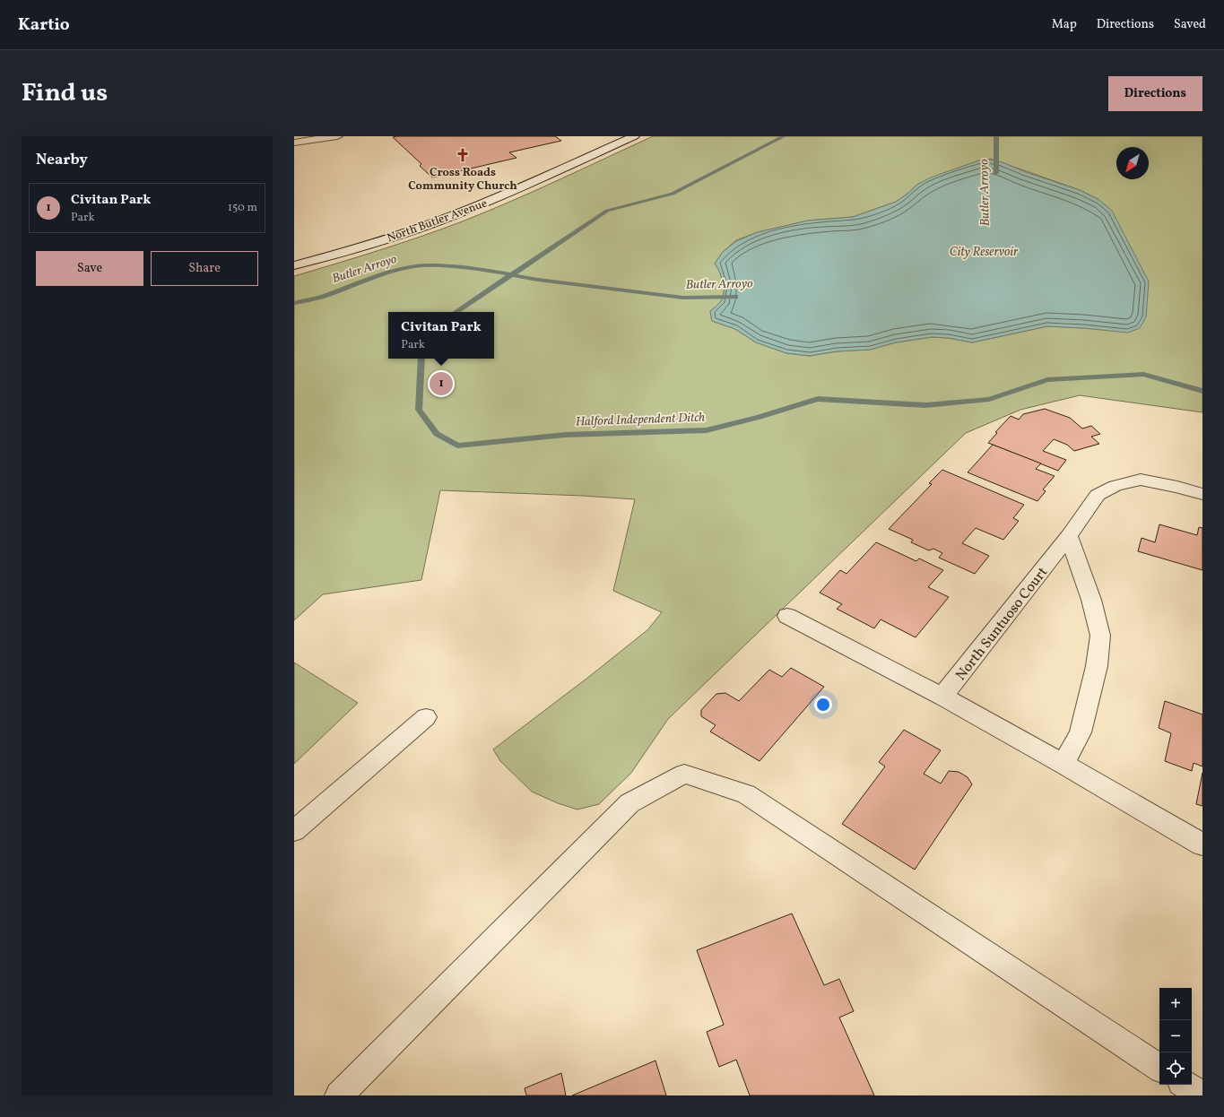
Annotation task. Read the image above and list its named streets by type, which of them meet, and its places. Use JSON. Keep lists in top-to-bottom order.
{
  "streets": {
    "street": ["North Butler Avenue", "North Suntuoso Court"]
  },
  "water": ["Butler Arroyo", "City Reservoir", "Halford Independent Ditch"],
  "places": {
    "church": ["Cross Roads Community Church"]
  },
  "north": "bottom left",
  "page": {
    "header": "Kartio",
    "nav": ["Map", "Directions", "Saved"],
    "title": "Find us",
    "buttons": [
      "Directions",
      ["Save", "Share"]
    ],
    "heading": "Nearby",
    "list": [
      {
        "mark": "1",
        "name": "Civitan Park",
        "note": "Park",
        "value": "150 m"
      }
    ],
    "popup": ["Civitan Park", "Park"],
    "pins": "1",
    "map_buttons": ["+", "−"]
  }
}
